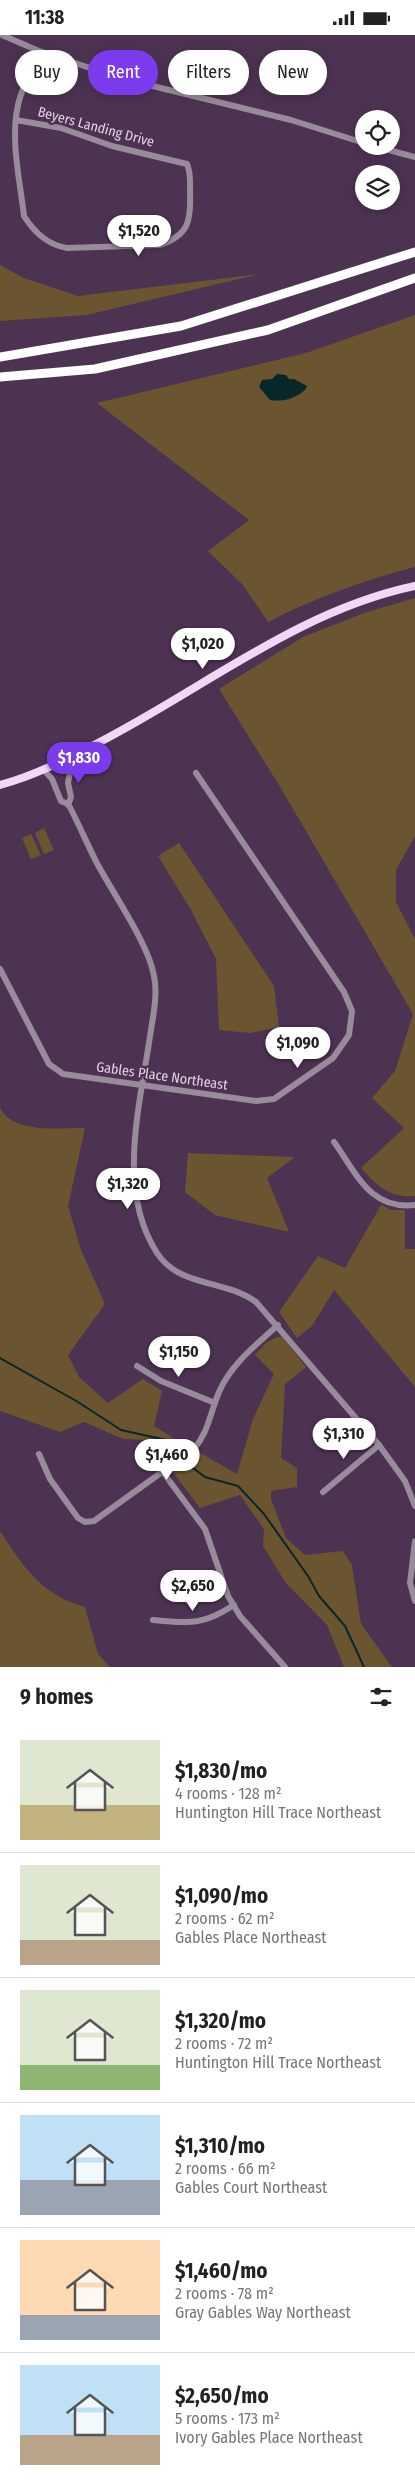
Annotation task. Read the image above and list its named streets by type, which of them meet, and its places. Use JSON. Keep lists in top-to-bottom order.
{
  "streets": {
    "street": ["Beyers Landing Drive", "Gables Place Northeast"]
  },
  "page": {
    "status": "11:38",
    "chip": [
      "Buy",
      "Rent",
      "Filters",
      "New"
    ],
    "price": [
      "$1,520",
      "$1,020",
      "$1,830",
      "$1,090",
      "$1,320",
      "$1,150",
      "$1,310",
      "$1,460",
      "$2,650"
    ],
    "heading": "9 homes",
    "list": [
      {
        "name": "$1,830/mo",
        "note": "4 rooms · 128 m² · Huntington Hill Trace Northeast"
      },
      {
        "name": "$1,090/mo",
        "note": "2 rooms · 62 m² · Gables Place Northeast"
      },
      {
        "name": "$1,320/mo",
        "note": "2 rooms · 72 m² · Huntington Hill Trace Northeast"
      },
      {
        "name": "$1,310/mo",
        "note": "2 rooms · 66 m² · Gables Court Northeast"
      },
      {
        "name": "$1,460/mo",
        "note": "2 rooms · 78 m² · Gray Gables Way Northeast"
      },
      {
        "name": "$2,650/mo",
        "note": "5 rooms · 173 m² · Ivory Gables Place Northeast"
      }
    ]
  }
}
